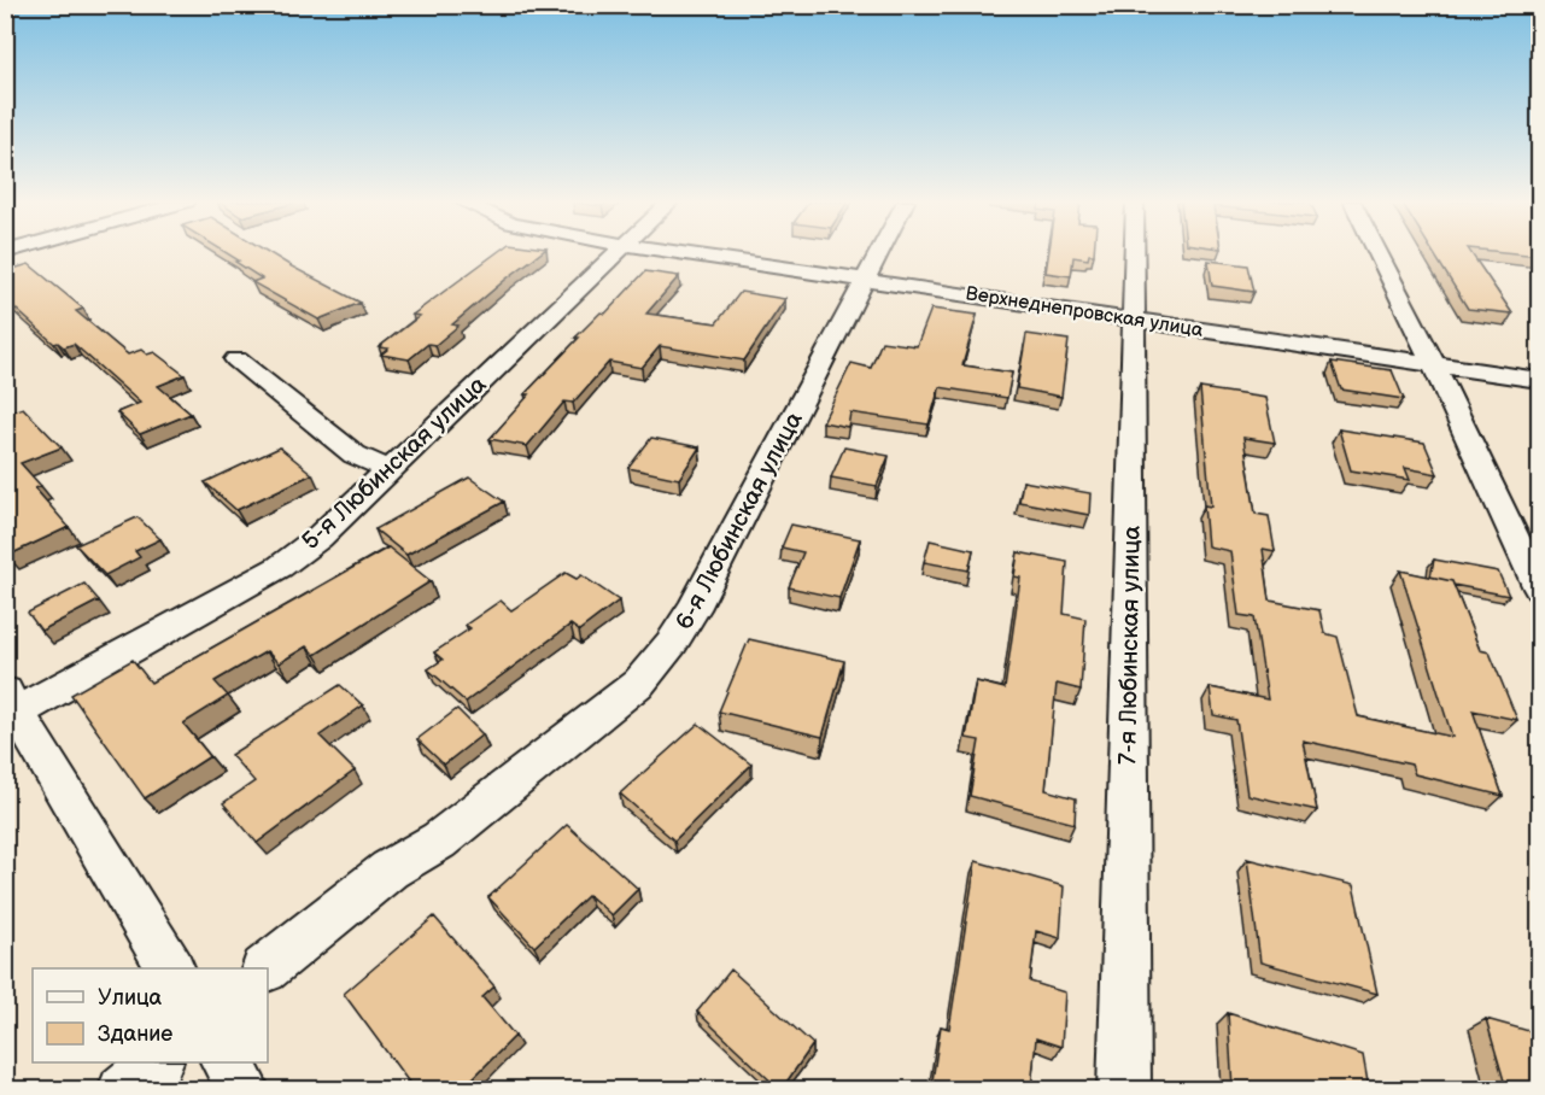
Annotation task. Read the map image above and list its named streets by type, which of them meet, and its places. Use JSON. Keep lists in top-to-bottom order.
{
  "streets": {
    "street": [
      "Верхнеднепровская улица",
      "5-я Любинская улица",
      "6-я Любинская улица",
      "7-я Любинская улица"
    ]
  },
  "crossings": [
    ["Верхнеднепровская улица", "6-я Любинская улица"],
    ["Верхнеднепровская улица", "7-я Любинская улица"]
  ],
  "legend": ["Улица", "Здание"]
}
